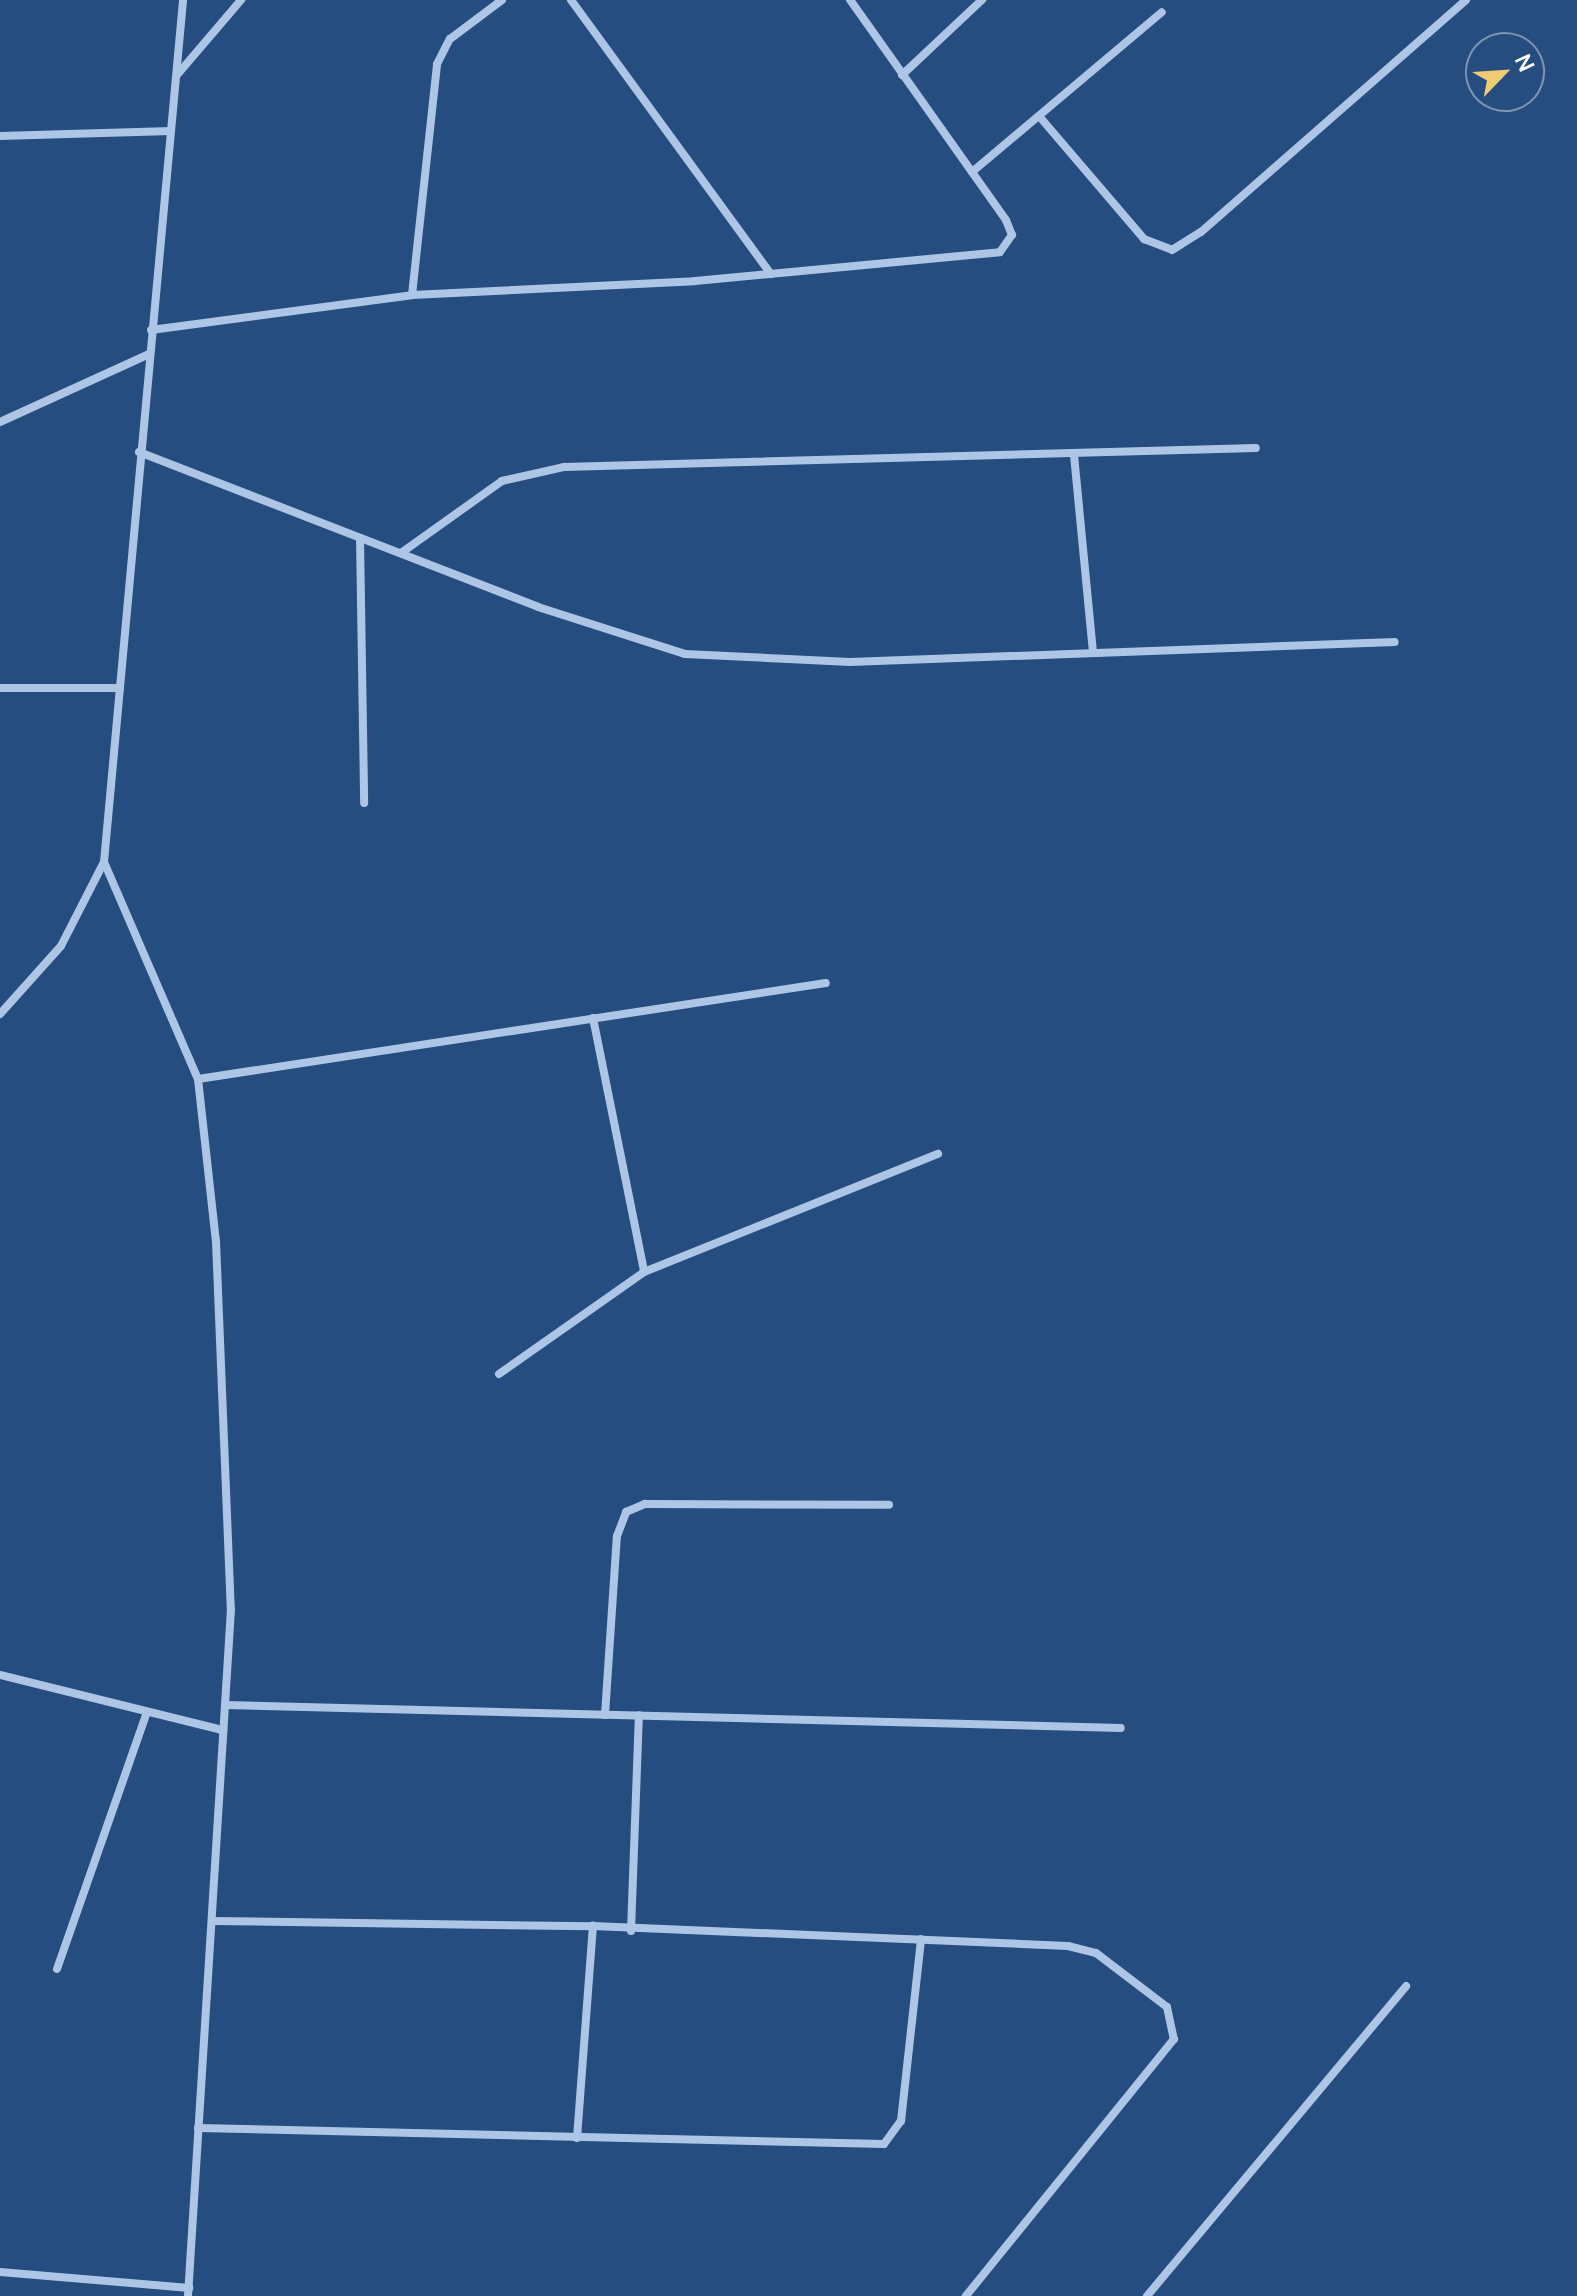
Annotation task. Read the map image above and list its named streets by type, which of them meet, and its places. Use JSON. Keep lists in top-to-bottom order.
{
  "north": "top right"
}
